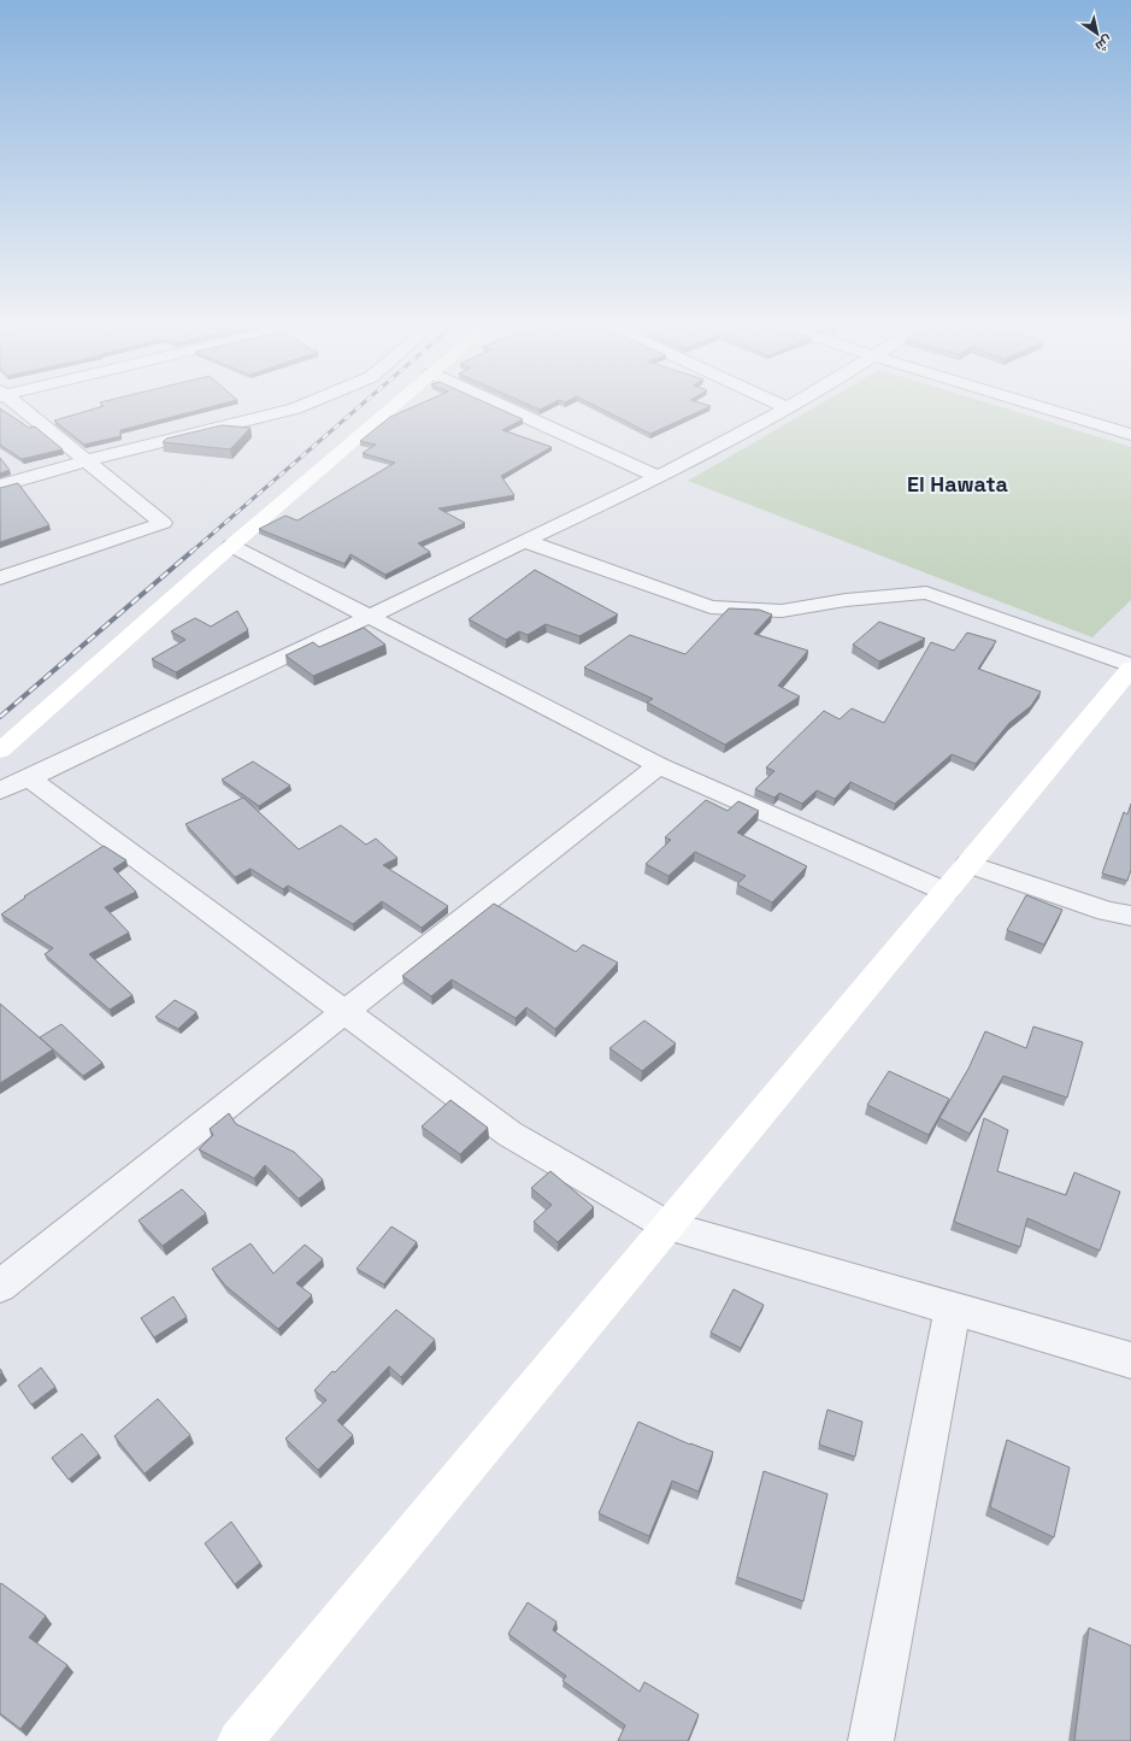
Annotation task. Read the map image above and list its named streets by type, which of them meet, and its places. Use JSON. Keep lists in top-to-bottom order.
{
  "districts": ["El Hawata"],
  "north": "bottom right"
}
